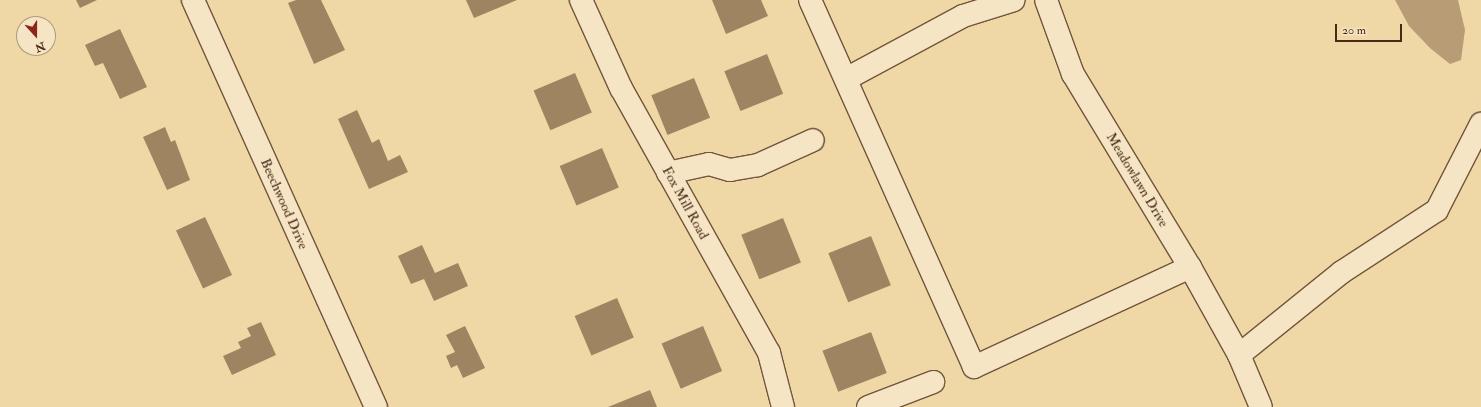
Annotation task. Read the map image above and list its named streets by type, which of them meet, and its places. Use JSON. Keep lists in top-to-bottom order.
{
  "streets": {
    "street": ["Meadowlawn Drive", "Fox Mill Road", "Beechwood Drive"]
  },
  "scale_bar": "20 m",
  "north": "bottom"
}
